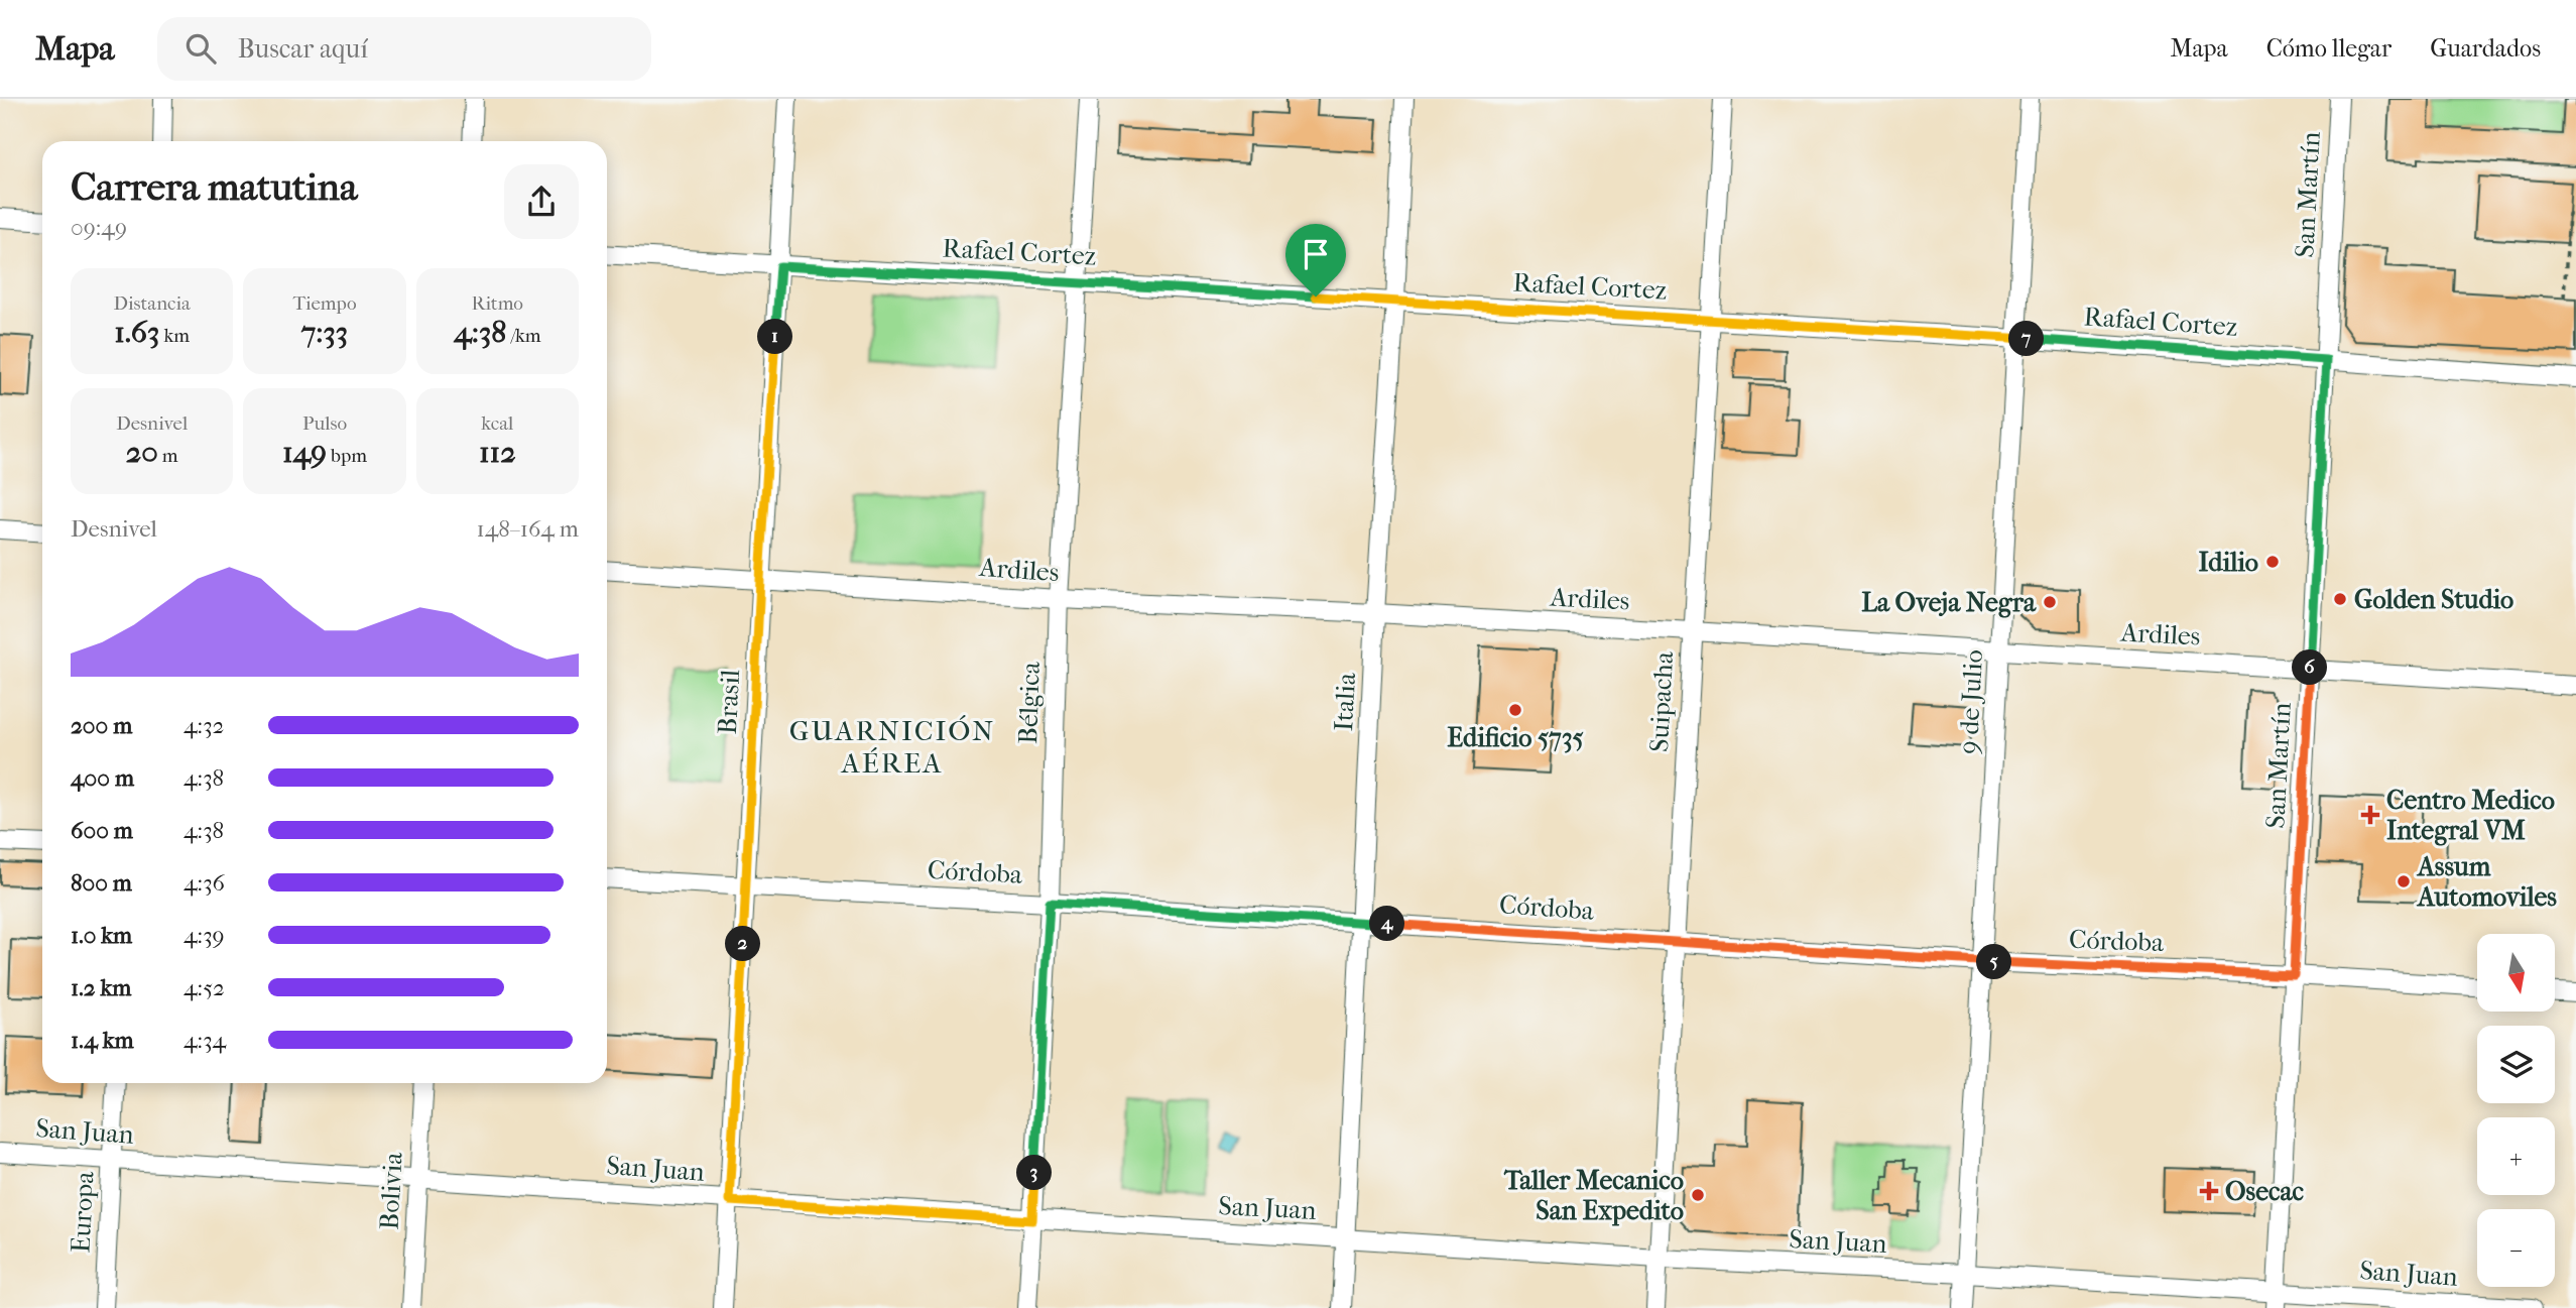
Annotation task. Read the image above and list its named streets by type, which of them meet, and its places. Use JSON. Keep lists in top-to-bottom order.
{
  "streets": {
    "street": [
      "San Martín",
      "Rafael Cortez",
      "Ardiles",
      "Brasil",
      "Italia",
      "Suipacha",
      "9 de Julio",
      "Bélgica",
      "Córdoba",
      "San Juan",
      "Bolivia",
      "Europa"
    ]
  },
  "crossings": [
    ["San Martín", "Rafael Cortez"],
    ["San Martín", "Ardiles"],
    ["San Martín", "Córdoba"],
    ["San Martín", "San Juan"],
    ["Rafael Cortez", "Brasil"],
    ["Rafael Cortez", "Italia"],
    ["Rafael Cortez", "Suipacha"],
    ["Rafael Cortez", "9 de Julio"],
    ["Rafael Cortez", "Bélgica"],
    ["Ardiles", "Brasil"],
    ["Ardiles", "Italia"],
    ["Ardiles", "Suipacha"],
    ["Ardiles", "9 de Julio"],
    ["Ardiles", "Bélgica"],
    ["Brasil", "Córdoba"],
    ["Brasil", "San Juan"],
    ["Italia", "Córdoba"],
    ["Italia", "San Juan"],
    ["Suipacha", "Córdoba"],
    ["Suipacha", "San Juan"],
    ["9 de Julio", "Córdoba"],
    ["9 de Julio", "San Juan"],
    ["Bélgica", "Córdoba"],
    ["Bélgica", "San Juan"],
    ["San Juan", "Bolivia"],
    ["San Juan", "Europa"]
  ],
  "districts": ["GUARNICIÓN AÉREA"],
  "places": {
    "other": [
      "Idilio",
      "Golden Studio",
      "La Oveja Negra",
      "Edificio 5735",
      "Assum Automoviles",
      "Taller Mecanico San Expedito"
    ],
    "health": ["Centro Medico Integral VM", "Osecac"]
  },
  "north": "bottom",
  "page": {
    "header": "Mapa",
    "search": "Buscar aquí",
    "nav": ["Mapa", "Cómo llegar", "Guardados"],
    "heading": ["Carrera matutina", "09:49"],
    "stats": [
      ["Distancia", "1.63 km"],
      ["Tiempo", "7:33"],
      ["Ritmo", "4:38 /km"],
      ["Desnivel", "20 m"],
      ["Pulso", "149 bpm"],
      ["kcal", "112"]
    ],
    "pins": [
      "1",
      "7",
      "6",
      "4",
      "2",
      "5",
      "3"
    ],
    "chart": ["Desnivel", "148–164 m"],
    "list": [
      {
        "name": "200 m",
        "note": "4:32"
      },
      {
        "name": "400 m",
        "note": "4:38"
      },
      {
        "name": "600 m",
        "note": "4:38"
      },
      {
        "name": "800 m",
        "note": "4:36"
      },
      {
        "name": "1.0 km",
        "note": "4:39"
      },
      {
        "name": "1.2 km",
        "note": "4:52"
      },
      {
        "name": "1.4 km",
        "note": "4:34"
      }
    ],
    "map_buttons": ["+", "−"]
  }
}
